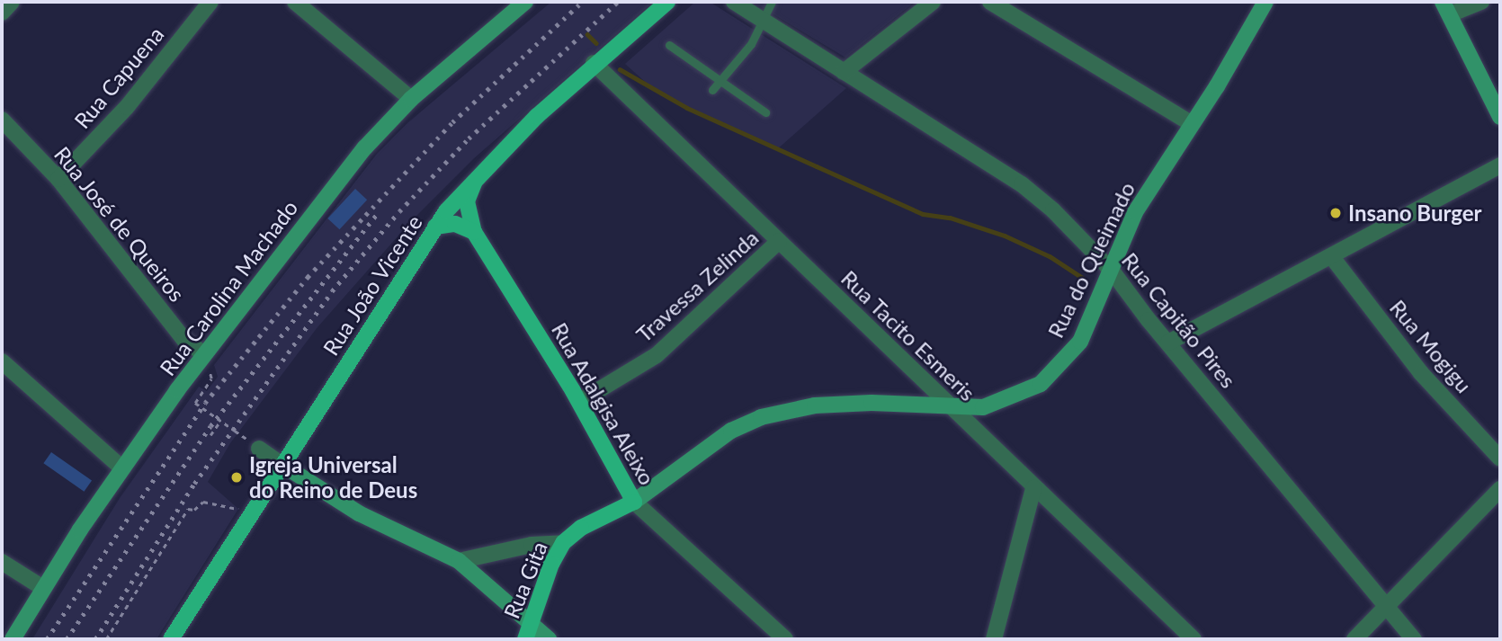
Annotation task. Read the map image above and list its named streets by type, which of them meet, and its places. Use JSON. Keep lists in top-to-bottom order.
{
  "streets": {
    "main road": [
      "Rua do Queimado",
      "Rua João Vicente",
      "Rua Carolina Machado",
      "Rua Adalgisa Aleixo",
      "Rua Gita"
    ],
    "street": [
      "Rua Capuena",
      "Rua José de Queiros",
      "Travessa Zelinda",
      "Rua Capitão Pires",
      "Rua Tacito Esmeris",
      "Rua Mogigu"
    ]
  },
  "crossings": [
    ["Rua Capuena", "Rua José de Queiros"],
    ["Rua José de Queiros", "Rua Carolina Machado"],
    ["Rua do Queimado", "Rua Capitão Pires"],
    ["Rua do Queimado", "Rua Tacito Esmeris"],
    ["Rua do Queimado", "Rua Adalgisa Aleixo"],
    ["Rua do Queimado", "Rua Gita"],
    ["Rua João Vicente", "Rua Tacito Esmeris"],
    ["Rua João Vicente", "Rua Adalgisa Aleixo"],
    ["Travessa Zelinda", "Rua Tacito Esmeris"],
    ["Travessa Zelinda", "Rua Adalgisa Aleixo"],
    ["Rua Adalgisa Aleixo", "Rua Gita"]
  ],
  "places": ["Insano Burger", "Igreja Universal do Reino de Deus"]
}
